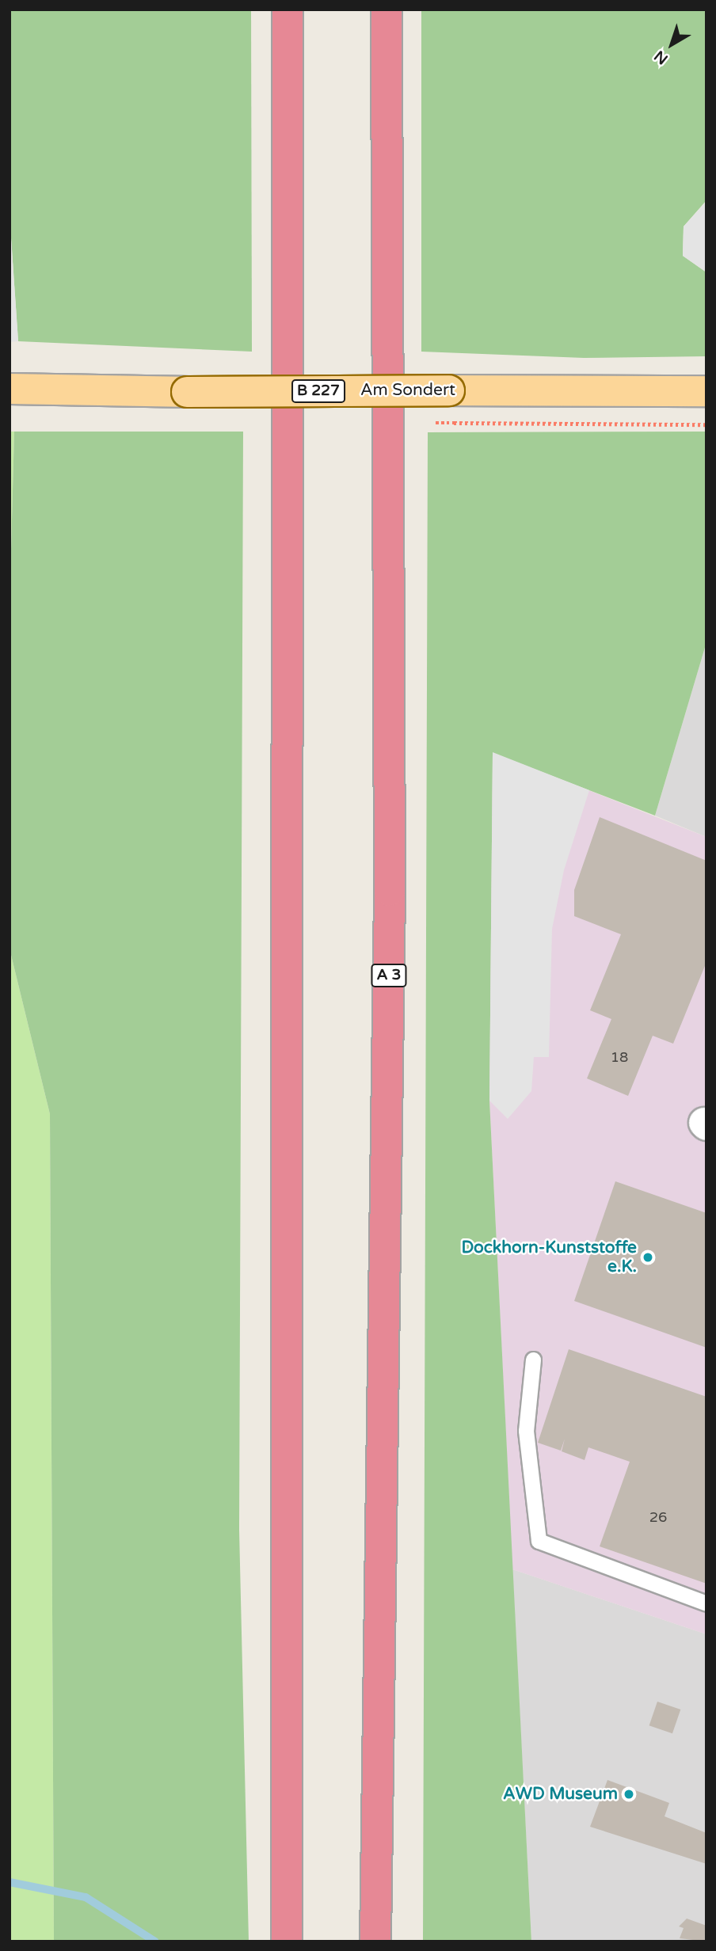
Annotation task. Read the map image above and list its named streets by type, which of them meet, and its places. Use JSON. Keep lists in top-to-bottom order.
{
  "streets": {
    "highway": ["A 3"],
    "main road": ["Am Sondert", "B 227"]
  },
  "places": ["Dockhorn-Kunststoffe e.K.", "AWD Museum"],
  "house_numbers": ["18", "26"],
  "north": "bottom left"
}
